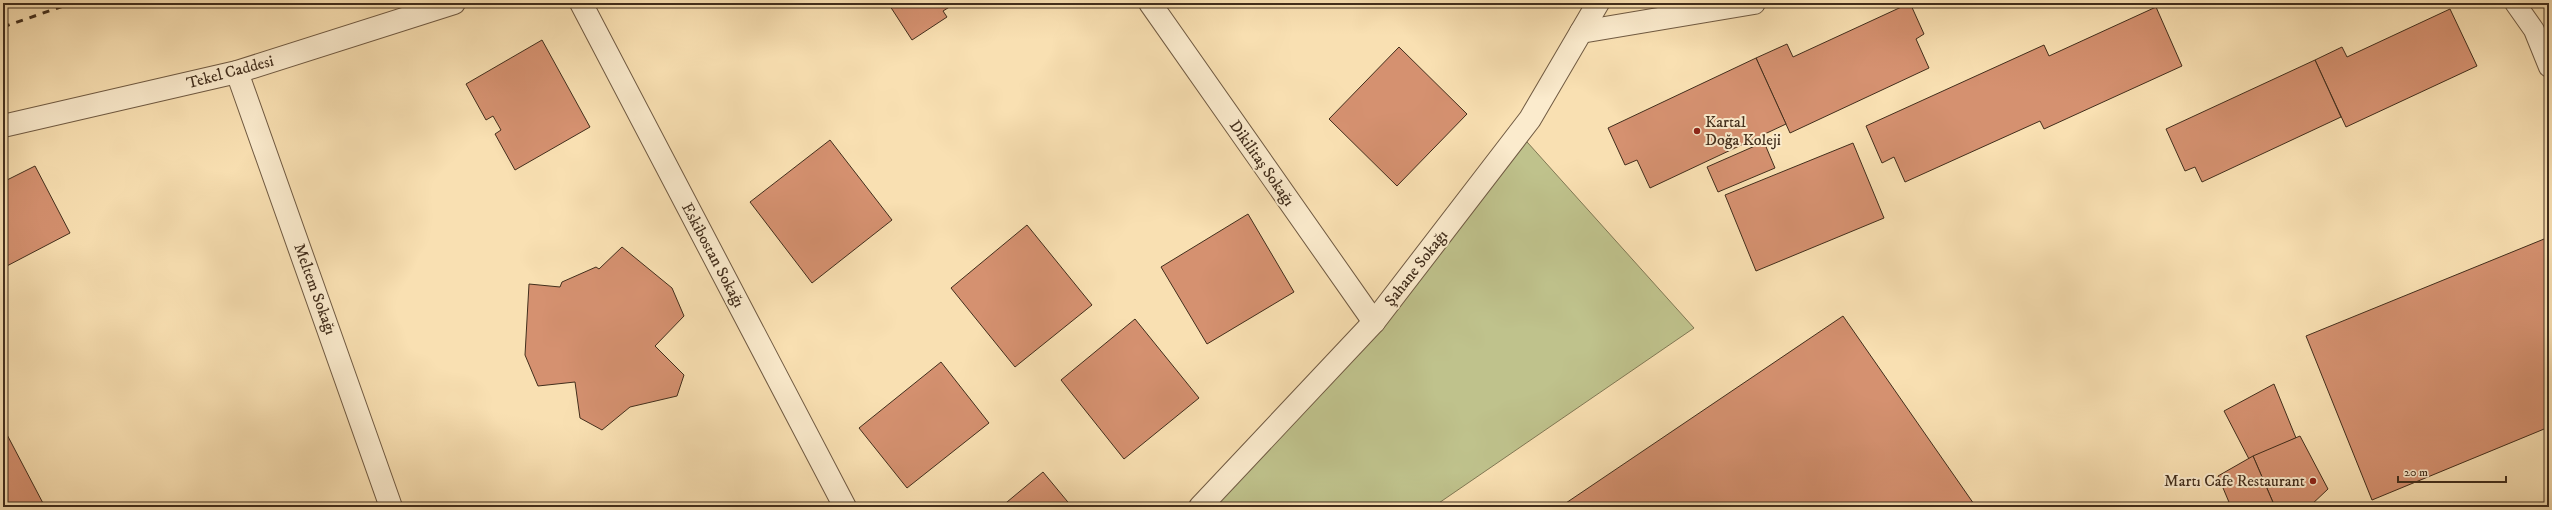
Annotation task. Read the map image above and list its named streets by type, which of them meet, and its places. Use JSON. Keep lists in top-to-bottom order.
{
  "streets": {
    "street": [
      "Tekel Caddesi",
      "Dikilitaş Sokağı",
      "Eskibostan Sokağı",
      "Şahane Sokağı",
      "Meltem Sokağı"
    ]
  },
  "crossings": [
    ["Tekel Caddesi", "Meltem Sokağı"],
    ["Dikilitaş Sokağı", "Şahane Sokağı"]
  ],
  "places": ["Kartal Doğa Koleji", "Martı Cafe Restaurant"],
  "scale_bar": "20 m"
}
